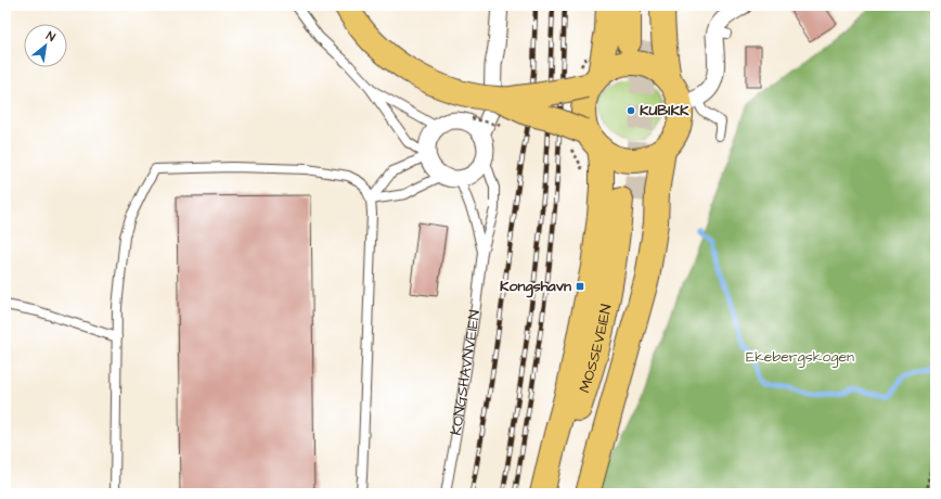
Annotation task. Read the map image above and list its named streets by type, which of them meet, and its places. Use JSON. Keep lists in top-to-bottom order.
{
  "streets": {
    "highway": ["MOSSEVEIEN"],
    "lane": ["KONGSHAVNVEIEN"]
  },
  "parks": ["Ekebergskogen"],
  "places": {
    "other": ["KUBIKK"],
    "transit": ["Kongshavn"]
  },
  "north": "top right"
}
